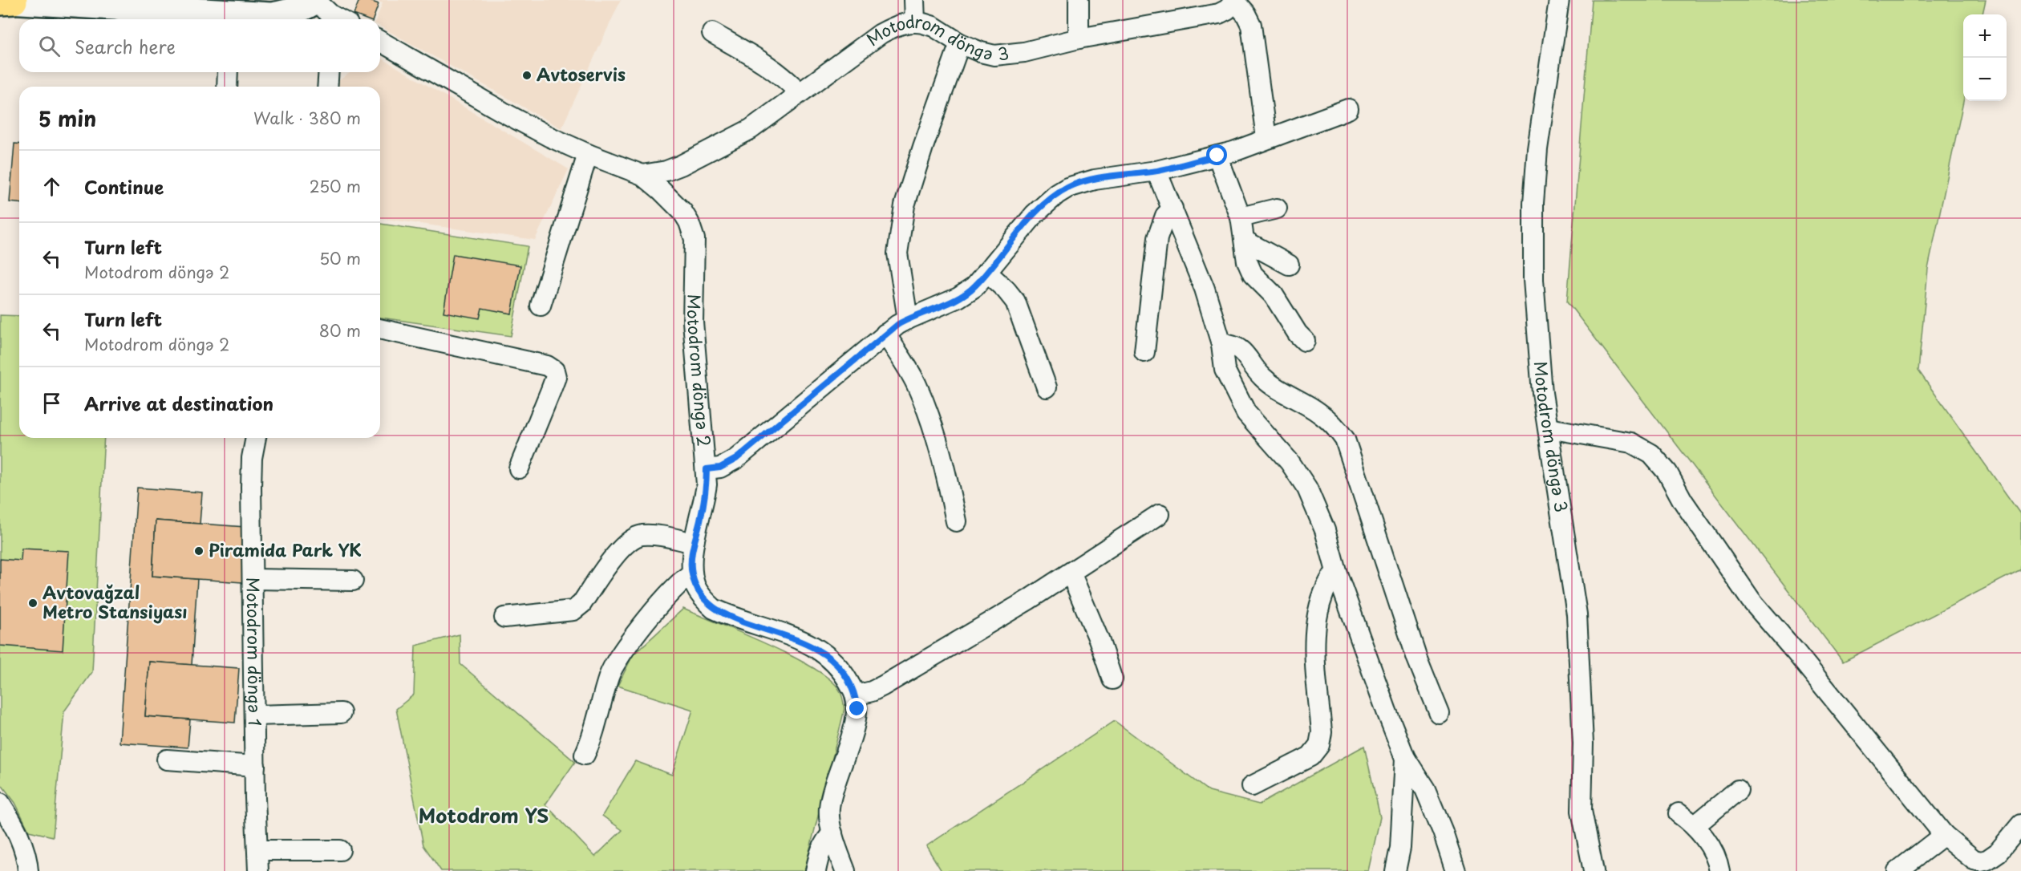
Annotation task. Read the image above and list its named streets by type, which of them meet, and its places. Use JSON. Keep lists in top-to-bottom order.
{
  "streets": {
    "street": ["Motodrom döngə 3", "Motodrom döngə 2", "Motodrom döngə 1"]
  },
  "crossings": [
    ["Motodrom döngə 3", "Motodrom döngə 2"]
  ],
  "districts": ["Motodrom YS"],
  "places": ["Avtoservis", "Piramida Park YK", "Avtovağzal Metro Stansiyası"],
  "page": {
    "map_buttons": ["+", "−"],
    "search": "Search here",
    "heading": ["5 min", "Walk · 380 m"],
    "list": [
      ["Continue", "250 m"],
      ["Turn left", "Motodrom döngə 2", "50 m"],
      ["Turn left", "Motodrom döngə 2", "80 m"],
      "Arrive at destination"
    ]
  }
}
